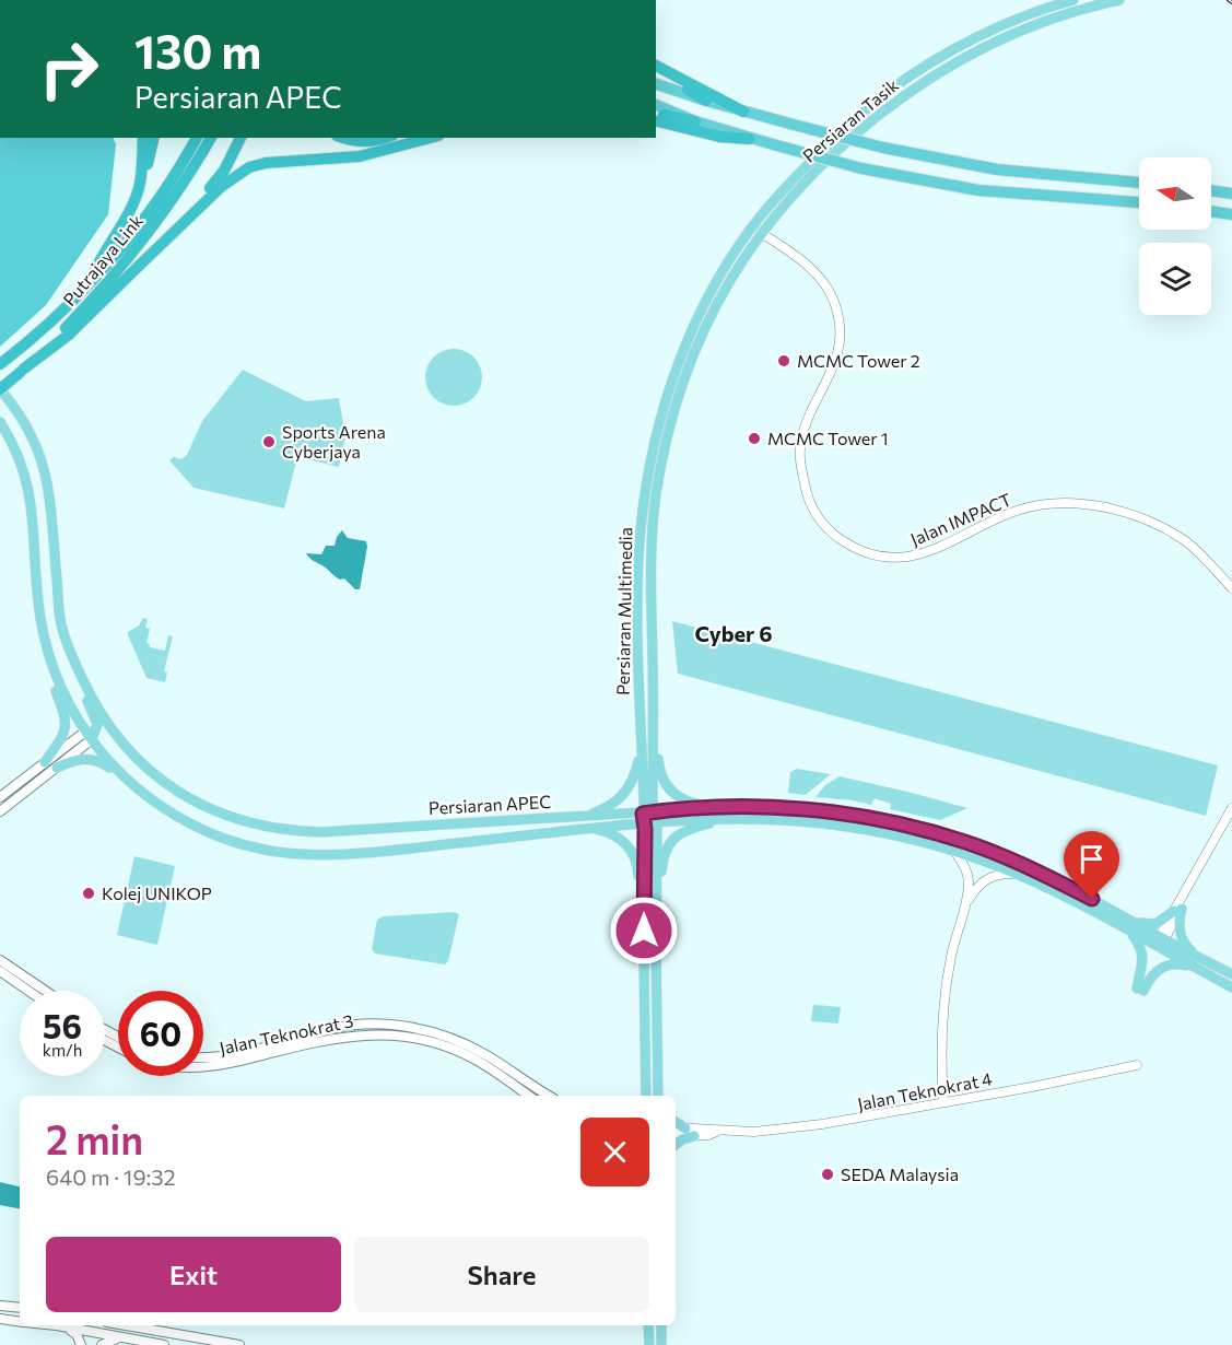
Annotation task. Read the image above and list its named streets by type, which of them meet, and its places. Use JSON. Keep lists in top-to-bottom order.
{
  "streets": {
    "highway": ["Putrajaya Link"],
    "main road": [
      "Persiaran Tasik",
      "Persiaran Multimedia",
      "Persiaran APEC",
      "Jalan Teknokrat 3"
    ],
    "street": ["Jalan IMPACT", "Jalan Teknokrat 4"]
  },
  "crossings": [
    ["Persiaran Tasik", "Jalan IMPACT"],
    ["Persiaran Tasik", "Persiaran Multimedia"],
    ["Putrajaya Link", "Persiaran APEC"]
  ],
  "districts": ["Cyber 6"],
  "places": [
    "MCMC Tower 2",
    "MCMC Tower 1",
    "Sports Arena Cyberjaya",
    "Kolej UNIKOP",
    "SEDA Malaysia"
  ],
  "north": "left",
  "page": {
    "turn": ["130 m", "Persiaran APEC"],
    "speed": "56 km/h",
    "limit": "60",
    "heading": ["2 min", "640 m · 19:32"],
    "buttons": ["Exit", "Share"]
  }
}
